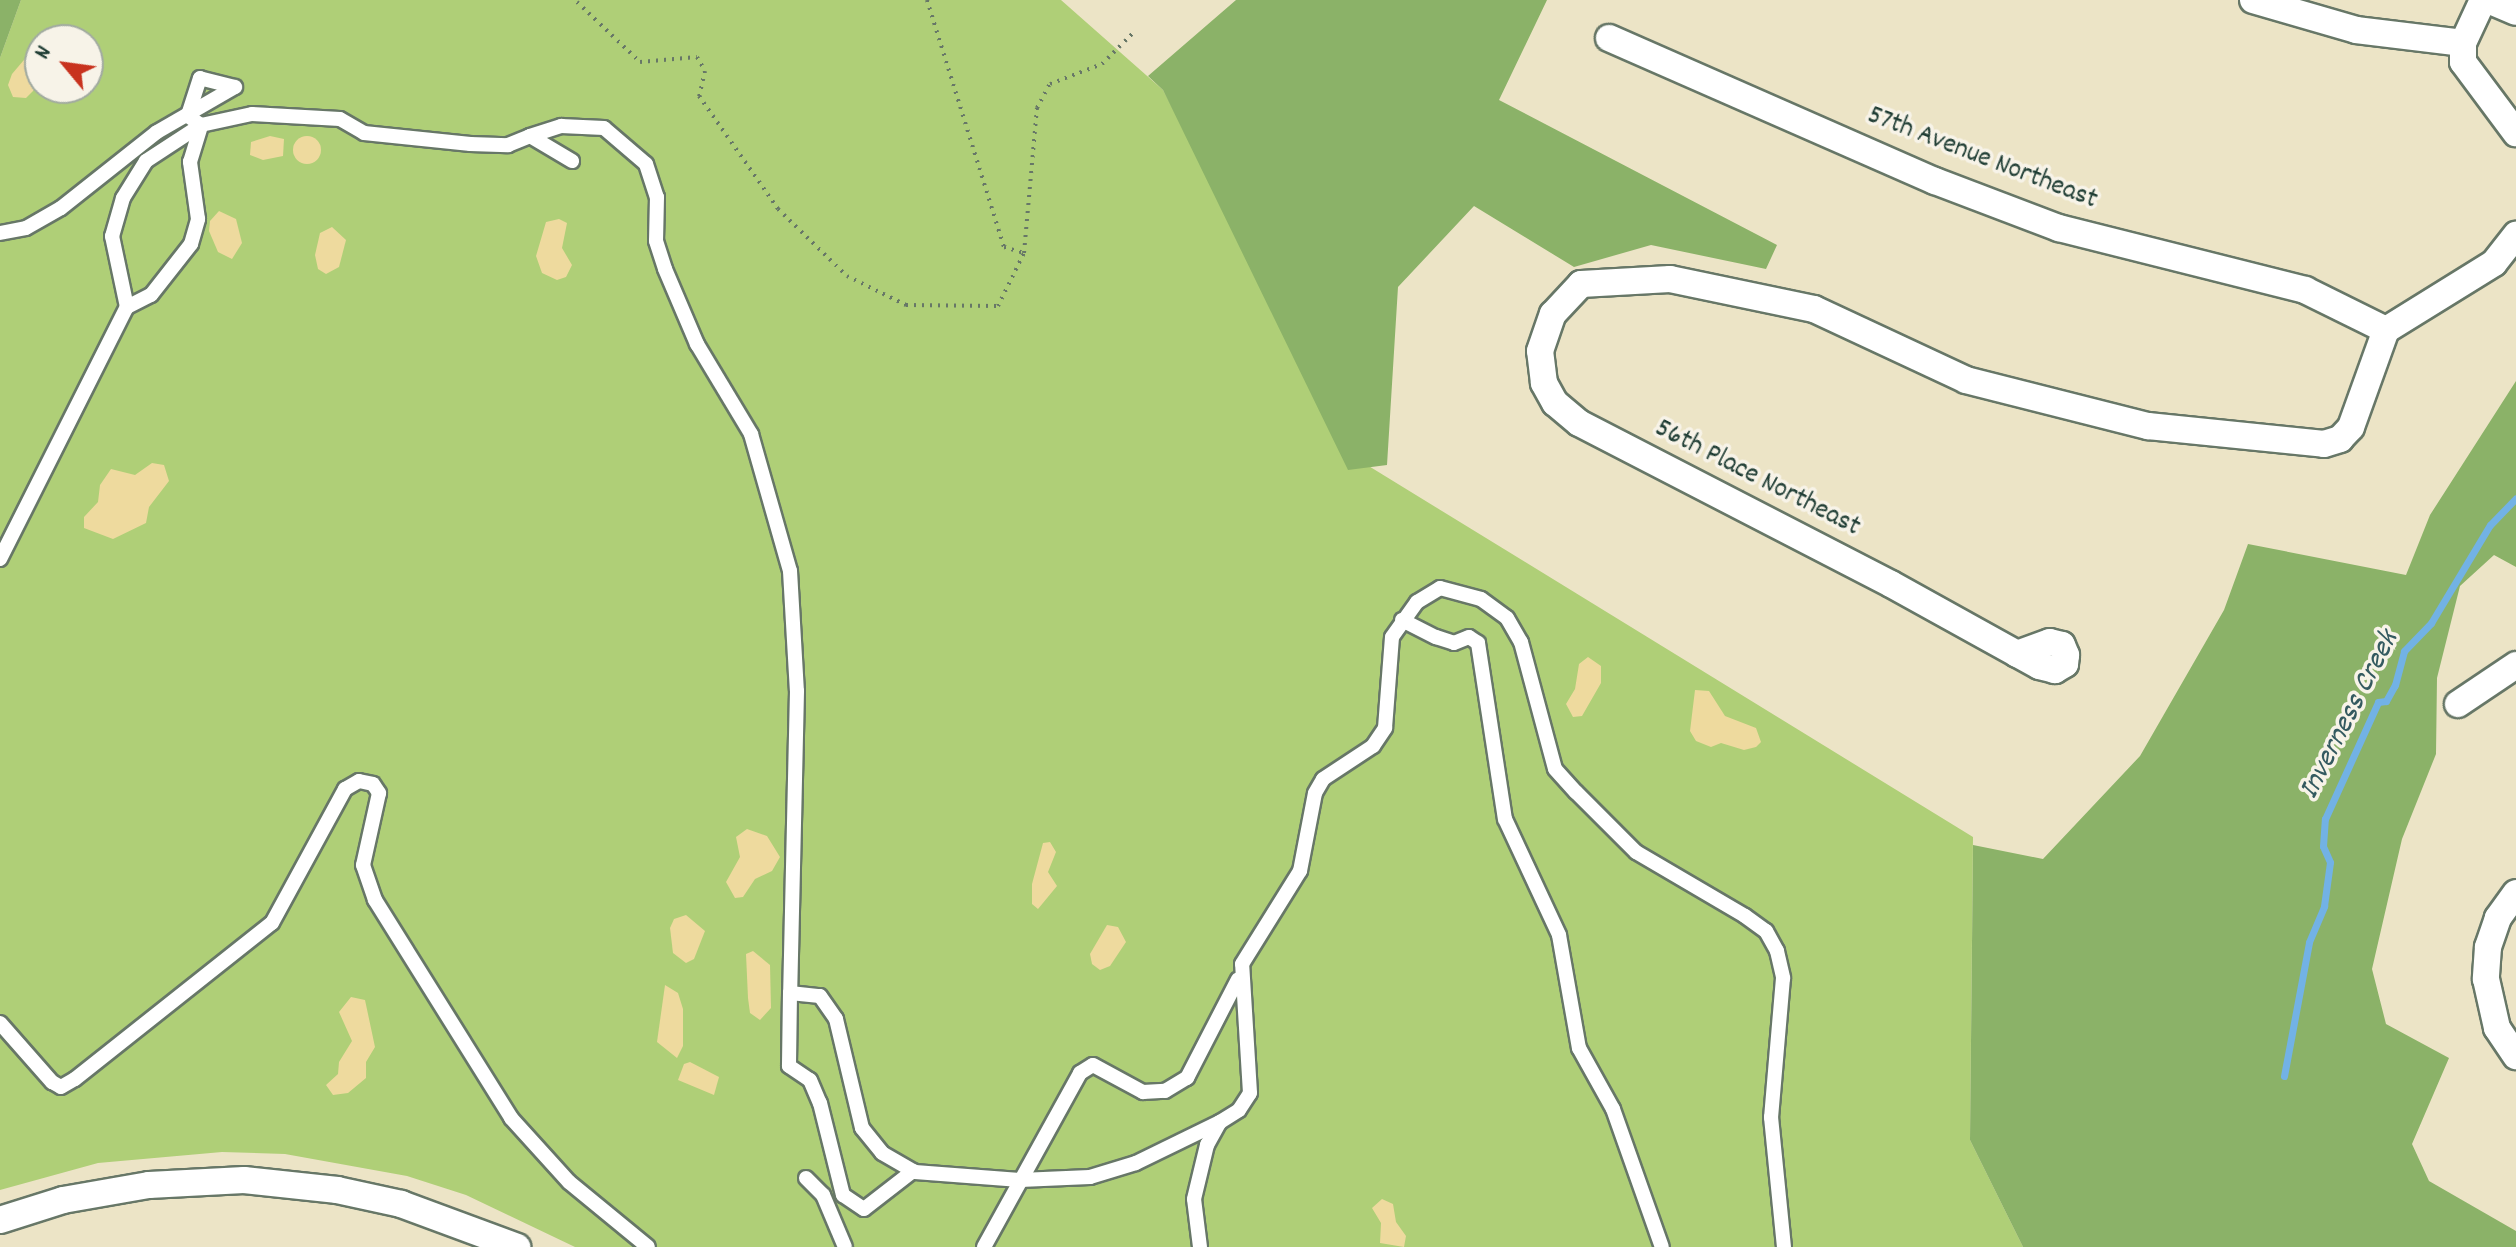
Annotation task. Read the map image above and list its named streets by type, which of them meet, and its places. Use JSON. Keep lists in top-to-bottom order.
{
  "streets": {
    "street": ["57th Avenue Northeast", "56th Place Northeast"]
  },
  "crossings": [
    ["57th Avenue Northeast", "56th Place Northeast"]
  ],
  "water": ["Inverness Creek"],
  "north": "top left"
}
